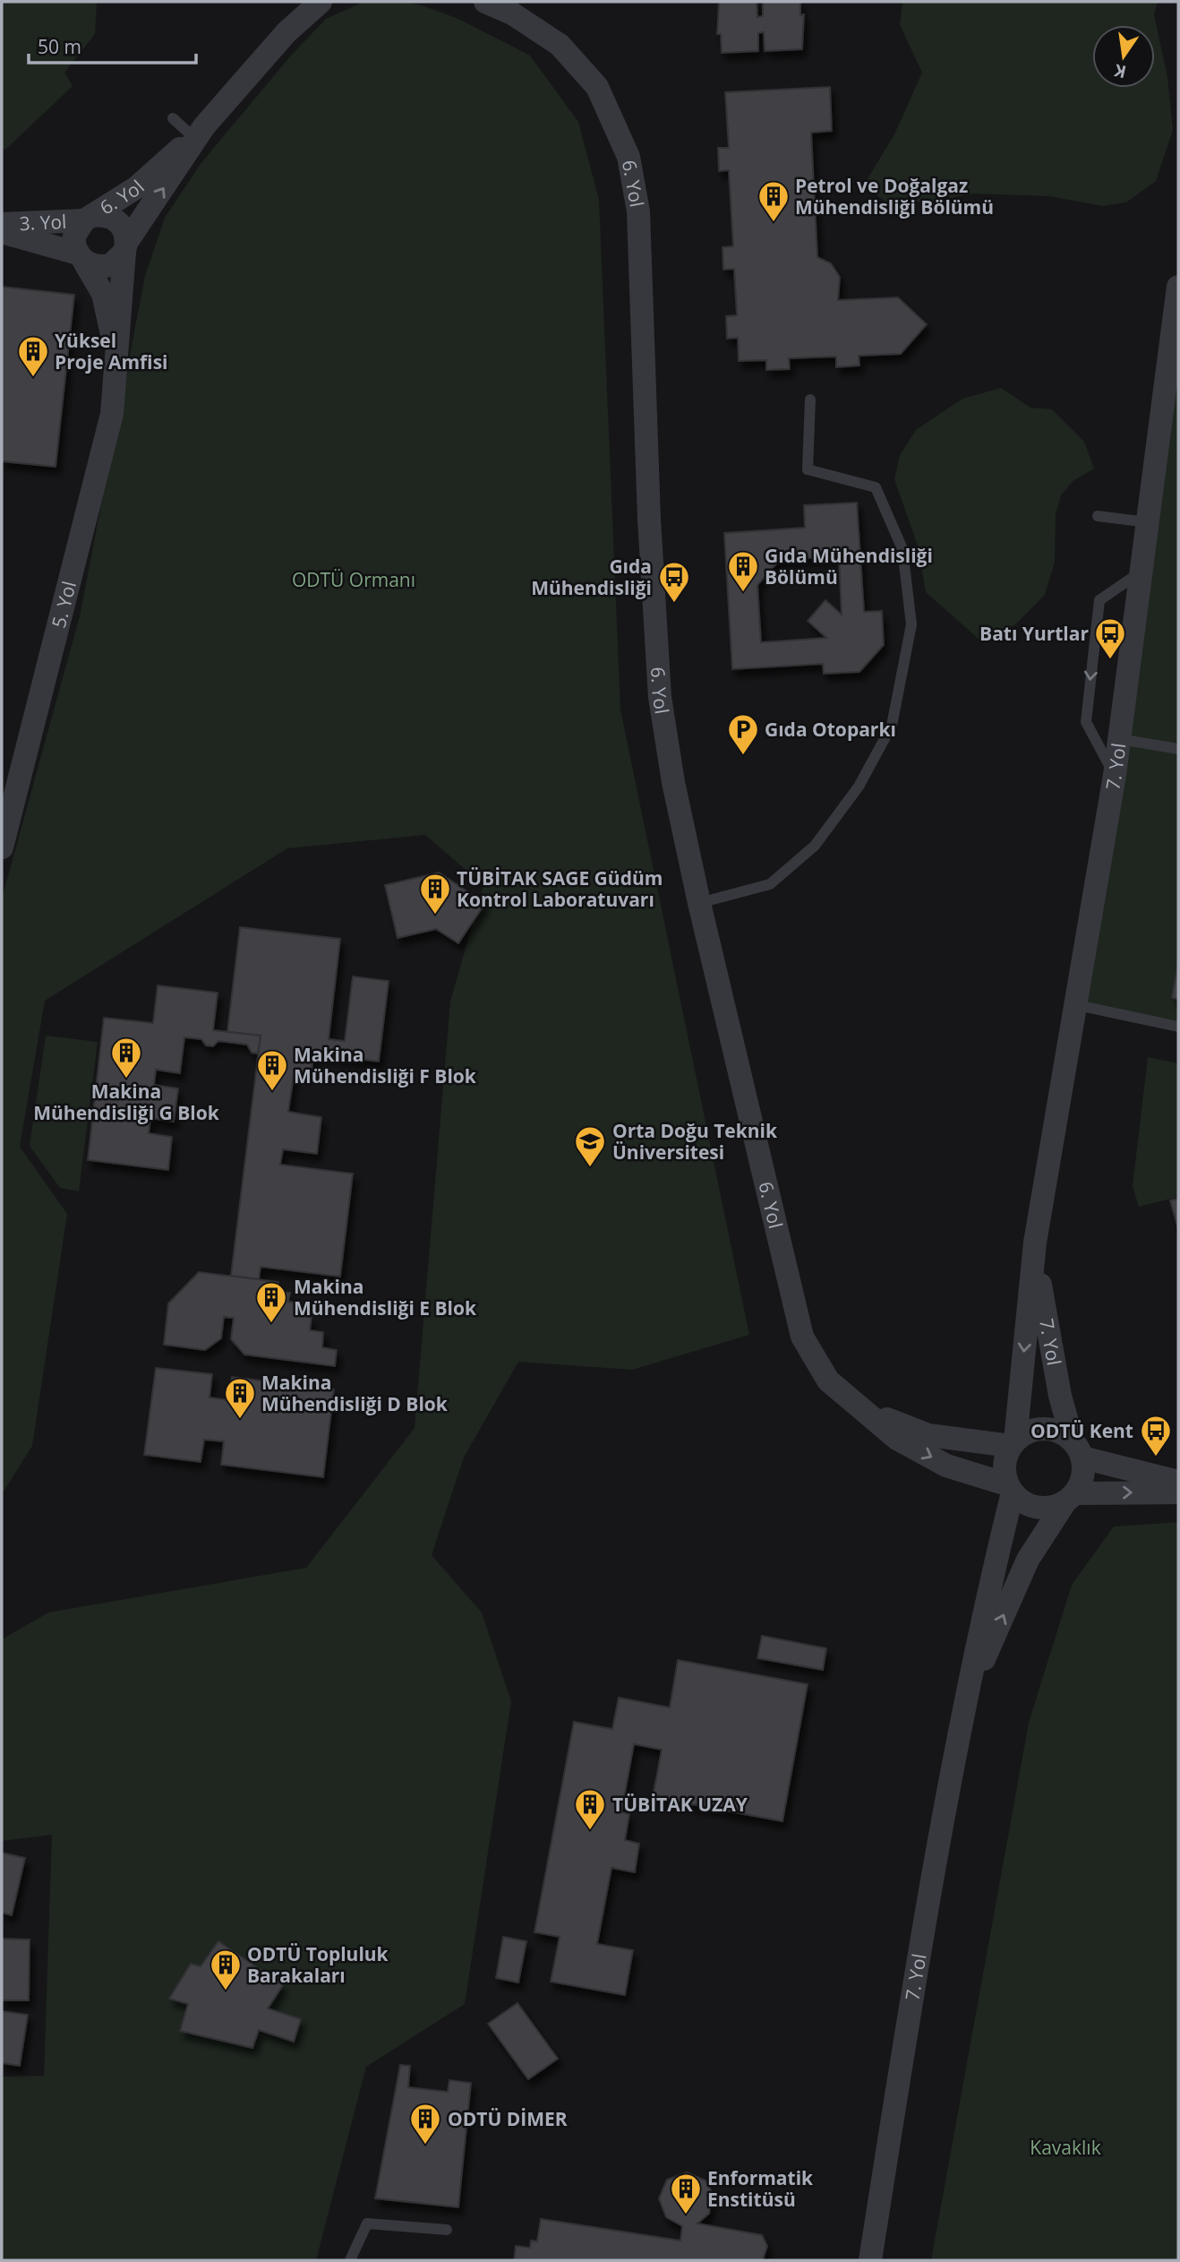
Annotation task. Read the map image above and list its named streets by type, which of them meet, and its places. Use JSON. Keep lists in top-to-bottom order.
{
  "streets": {
    "street": [
      "6. Yol",
      "3. Yol",
      "5. Yol",
      "7. Yol"
    ]
  },
  "crossings": [
    ["6. Yol", "3. Yol"],
    ["6. Yol", "5. Yol"],
    ["6. Yol", "7. Yol"],
    ["3. Yol", "5. Yol"]
  ],
  "parks": ["ODTÜ Ormanı", "Kavaklık"],
  "places": {
    "building": [
      "Petrol ve Doğalgaz Mühendisliği Bölümü",
      "Yüksel Proje Amfisi",
      "Gıda Mühendisliği Bölümü",
      "TÜBİTAK SAGE Güdüm Kontrol Laboratuvarı",
      "Makina Mühendisliği G Blok",
      "Makina Mühendisliği F Blok",
      "Makina Mühendisliği E Blok",
      "Makina Mühendisliği D Blok",
      "TÜBİTAK UZAY",
      "ODTÜ Topluluk Barakaları",
      "ODTÜ DİMER",
      "Enformatik Enstitüsü"
    ],
    "bus stop": ["Gıda Mühendisliği", "Batı Yurtlar", "ODTÜ Kent"],
    "parking": ["Gıda Otoparkı"],
    "school or university": ["Orta Doğu Teknik Üniversitesi"]
  },
  "scale_bar": "50 m",
  "north": "bottom"
}
